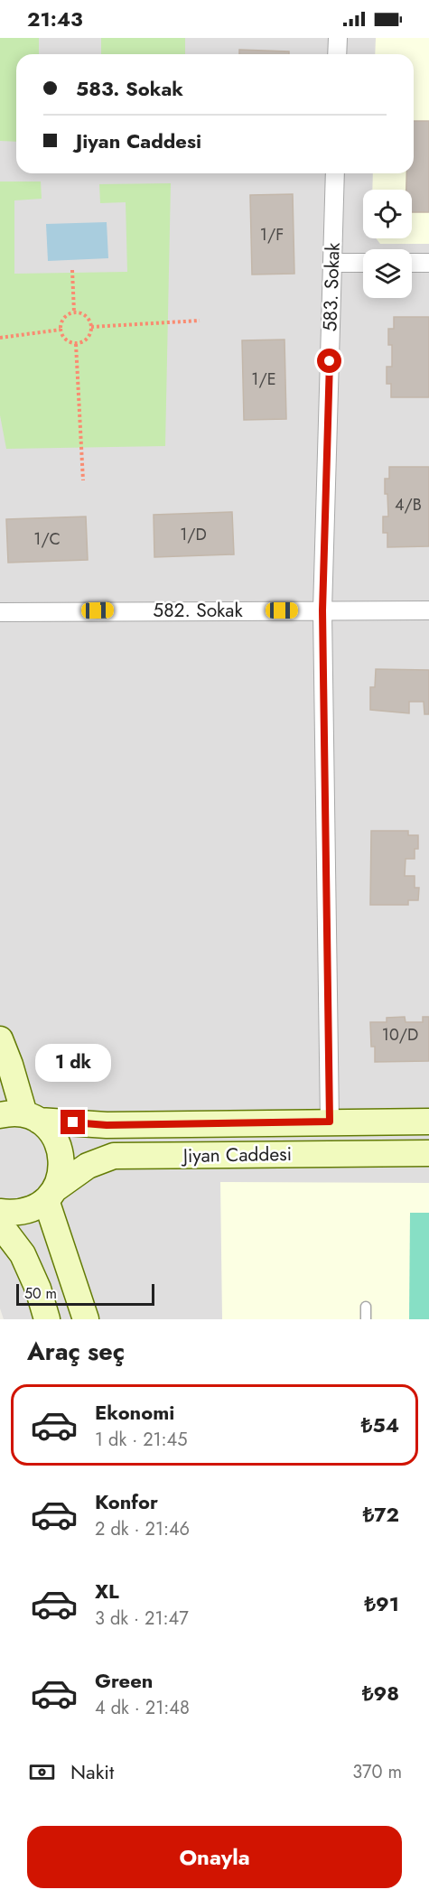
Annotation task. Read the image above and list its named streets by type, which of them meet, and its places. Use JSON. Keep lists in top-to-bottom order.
{
  "streets": {
    "main road": ["Jiyan Caddesi"],
    "street": ["583. Sokak", "582. Sokak"]
  },
  "crossings": [
    ["583. Sokak", "582. Sokak"],
    ["583. Sokak", "Jiyan Caddesi"]
  ],
  "house_numbers": [
    "1/F",
    "1/E",
    "4/B",
    "1/D",
    "1/C",
    "10/D"
  ],
  "scale_bar": "50 m",
  "page": {
    "status": "21:43",
    "banner": ["583. Sokak", "Jiyan Caddesi"],
    "bubble": "1 dk",
    "scale": "50 m",
    "heading": "Araç seç",
    "list": [
      {
        "name": "Ekonomi",
        "note": "1 dk · 21:45",
        "value": "₺54"
      },
      {
        "name": "Konfor",
        "note": "2 dk · 21:46",
        "value": "₺72"
      },
      {
        "name": "XL",
        "note": "3 dk · 21:47",
        "value": "₺91"
      },
      {
        "name": "Green",
        "note": "4 dk · 21:48",
        "value": "₺98"
      }
    ],
    "pay": ["Nakit", "370 m"],
    "buttons": "Onayla"
  }
}
